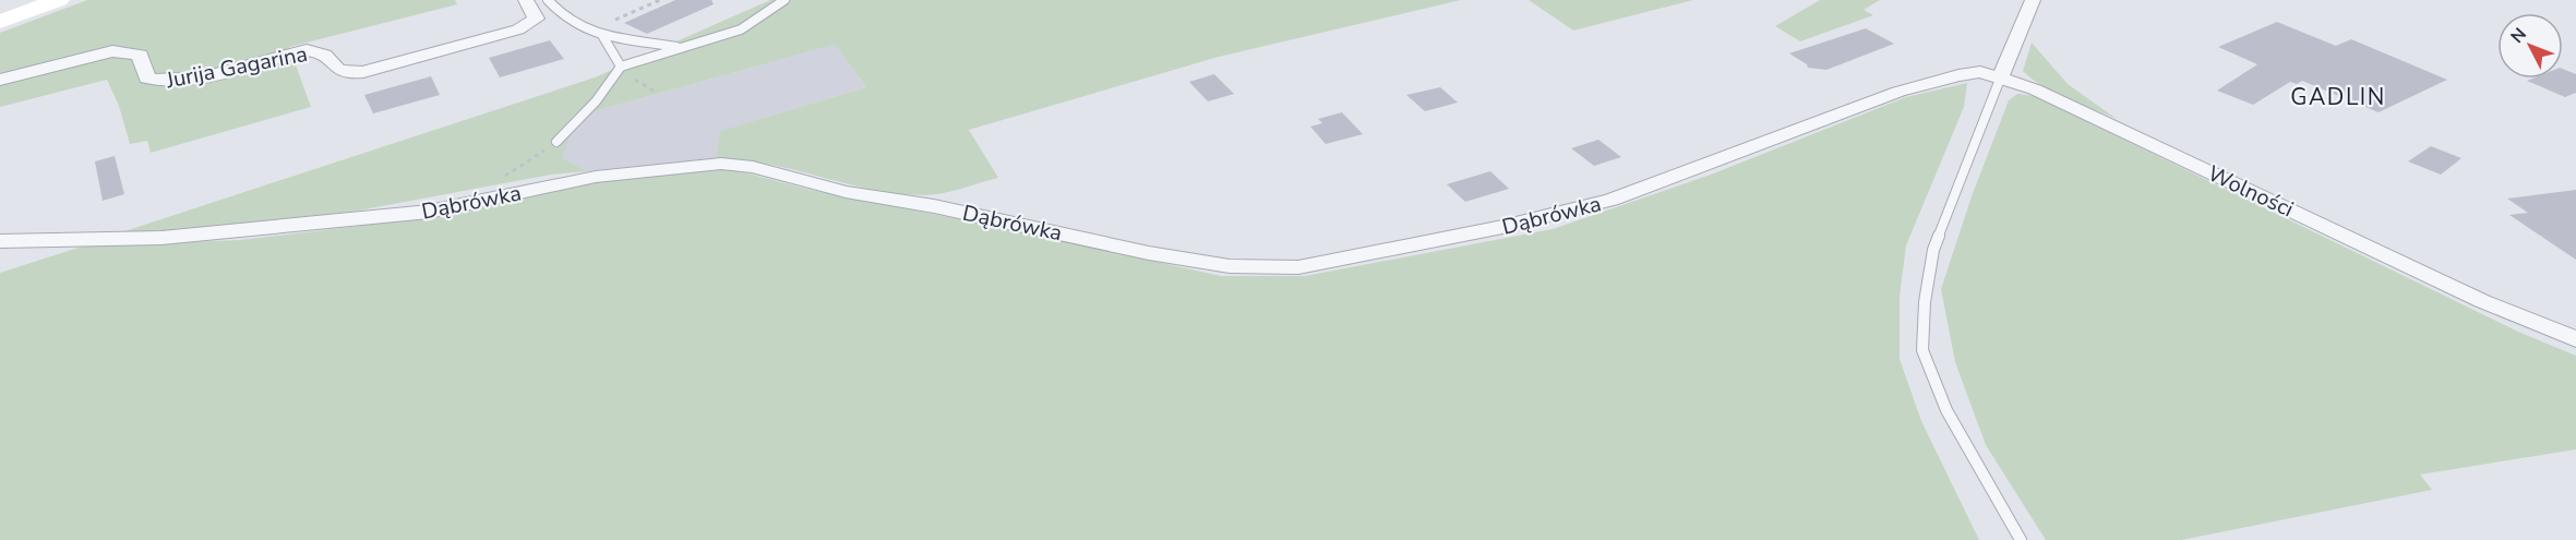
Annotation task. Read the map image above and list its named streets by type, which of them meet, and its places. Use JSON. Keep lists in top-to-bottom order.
{
  "streets": {
    "street": ["Jurija Gagarina", "Wolności", "Dąbrówka"]
  },
  "crossings": [
    ["Wolności", "Dąbrówka"]
  ],
  "districts": ["GADLIN"],
  "north": "top left"
}
